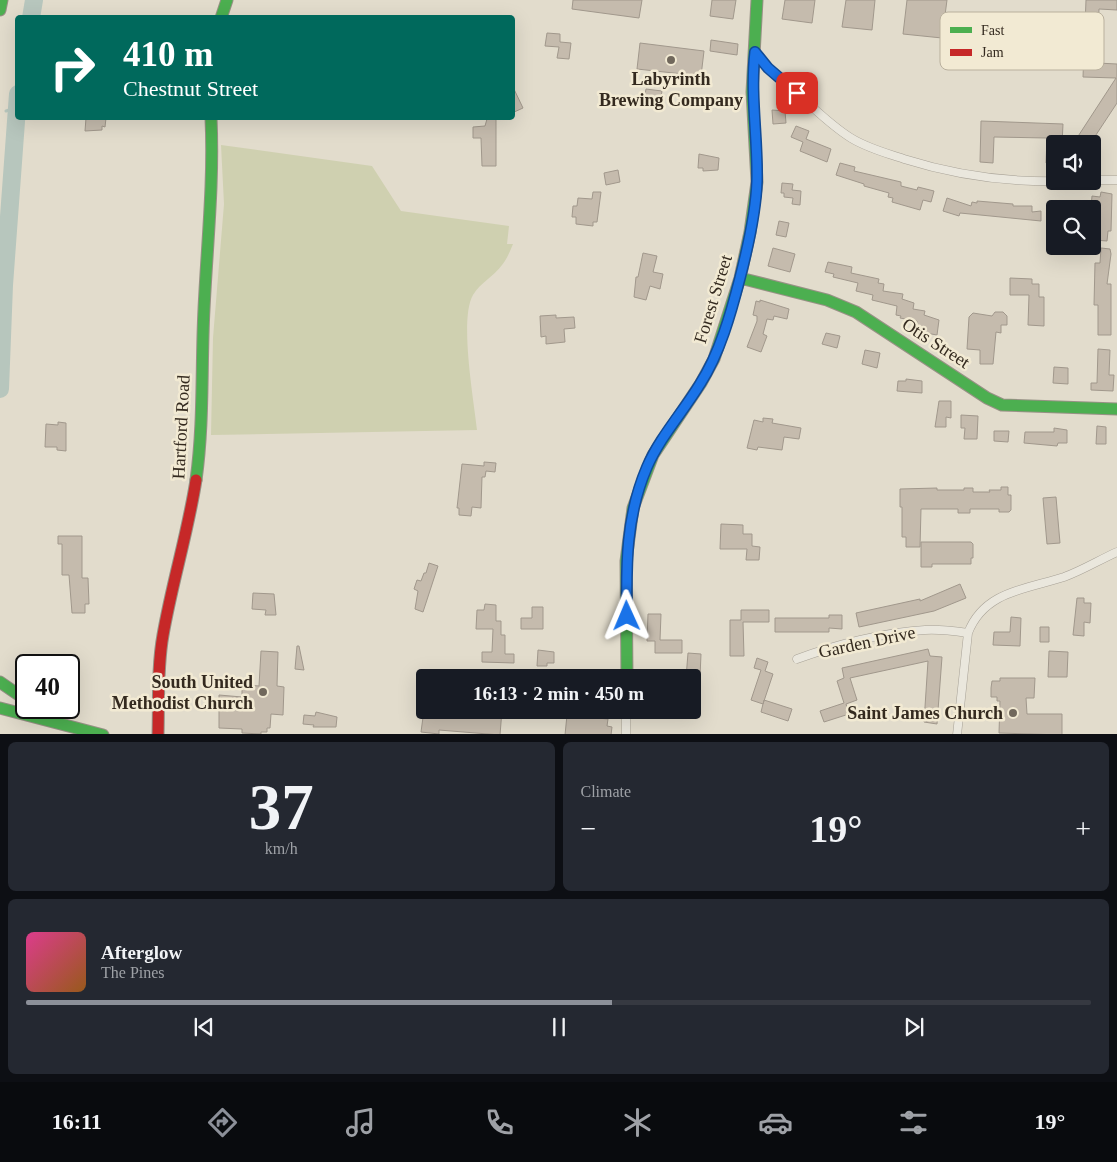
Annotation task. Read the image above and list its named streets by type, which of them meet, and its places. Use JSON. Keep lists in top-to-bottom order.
{
  "streets": {
    "main road": ["Forest Street", "Otis Street", "Hartford Road"],
    "street": ["Garden Drive"]
  },
  "crossings": [
    ["Forest Street", "Otis Street"]
  ],
  "places": ["Labyrinth Brewing Company", "South United Methodist Church", "Saint James Church"],
  "legend": ["Fast", "Jam"],
  "page": {
    "turn": ["410 m", "Chestnut Street"],
    "limit": "40",
    "trip": "16:13 · 2 min · 450 m",
    "tile": [
      ["37", "km/h"],
      "Climate"
    ],
    "heat": ["−", "19°", "+"],
    "song": ["Afterglow", "The Pines"],
    "tabs": ["16:11", "19°"]
  }
}
